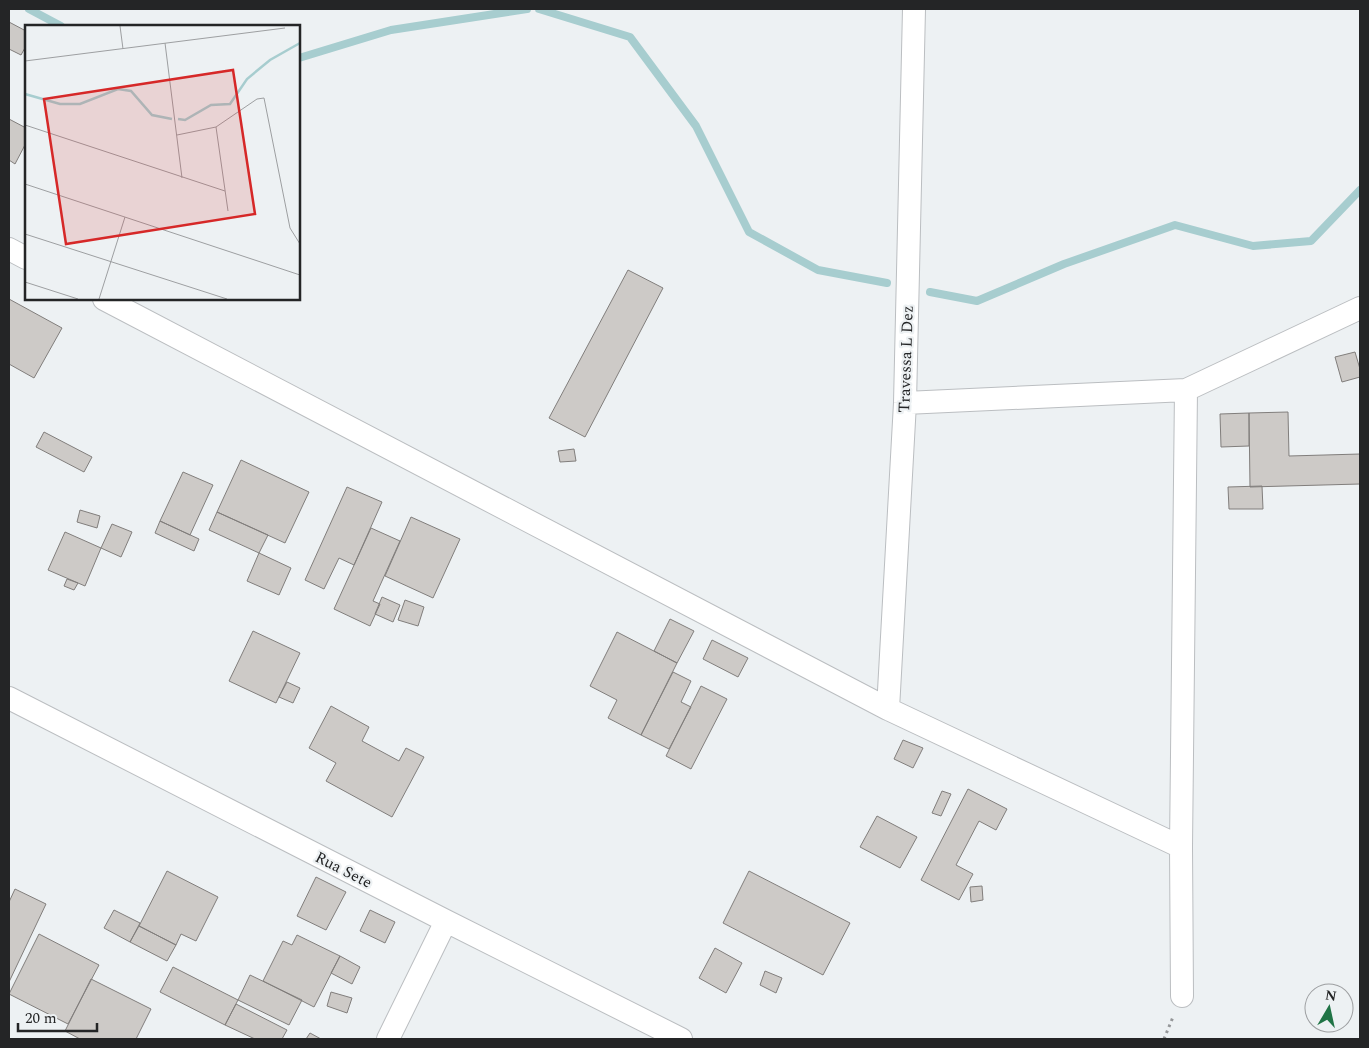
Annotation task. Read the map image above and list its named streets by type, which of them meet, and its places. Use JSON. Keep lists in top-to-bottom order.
{
  "streets": {
    "street": ["Travessa L Dez", "Rua Sete"]
  },
  "scale_bar": "20 m",
  "north": "top"
}
